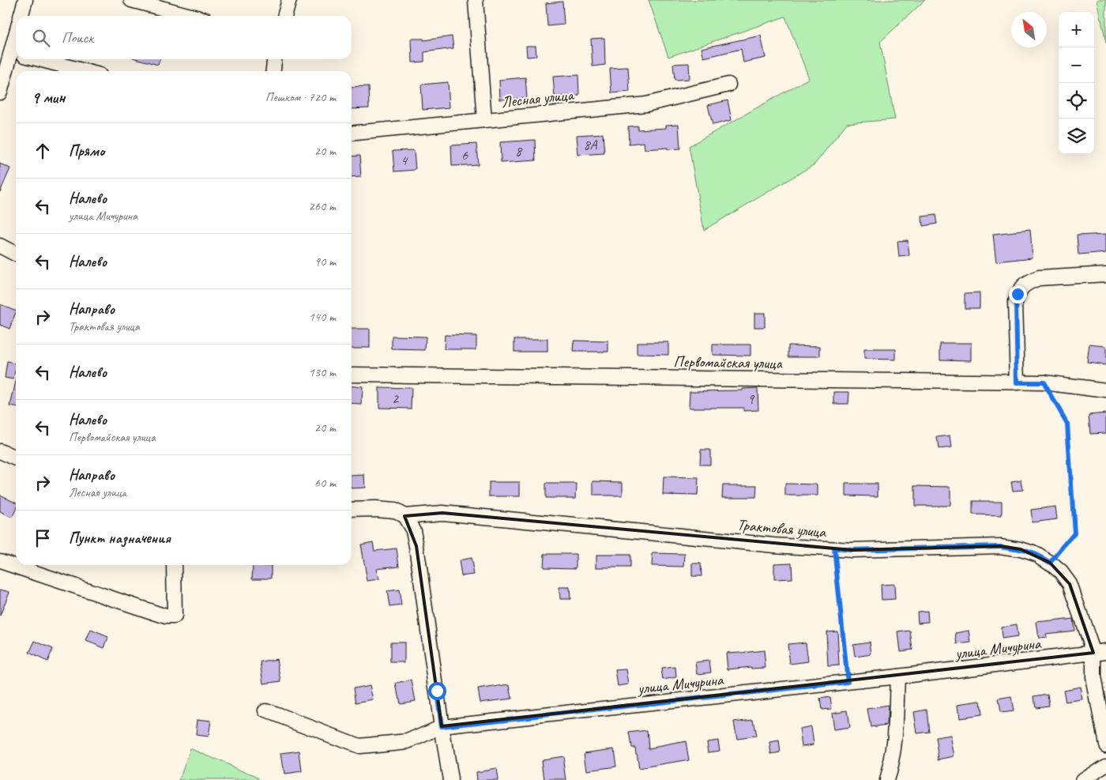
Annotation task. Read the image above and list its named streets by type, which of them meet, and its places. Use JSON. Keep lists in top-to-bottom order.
{
  "streets": {
    "street": [
      "Лесная улица",
      "Первомайская улица",
      "Трактовая улица",
      "улица Мичурина"
    ]
  },
  "crossings": [
    ["Трактовая улица", "улица Мичурина"]
  ],
  "house_numbers": [
    "8А",
    "8",
    "6",
    "4",
    "2",
    "9"
  ],
  "north": "top left",
  "page": {
    "map_buttons": ["+", "−"],
    "search": "Поиск",
    "heading": ["9 мин", "Пешком · 720 m"],
    "list": [
      ["Прямо", "20 m"],
      ["Налево", "улица Мичурина", "260 m"],
      ["Налево", "90 m"],
      ["Направо", "Трактовая улица", "140 m"],
      ["Налево", "130 m"],
      ["Налево", "Первомайская улица", "20 m"],
      ["Направо", "Лесная улица", "60 m"],
      "Пункт назначения"
    ]
  }
}
